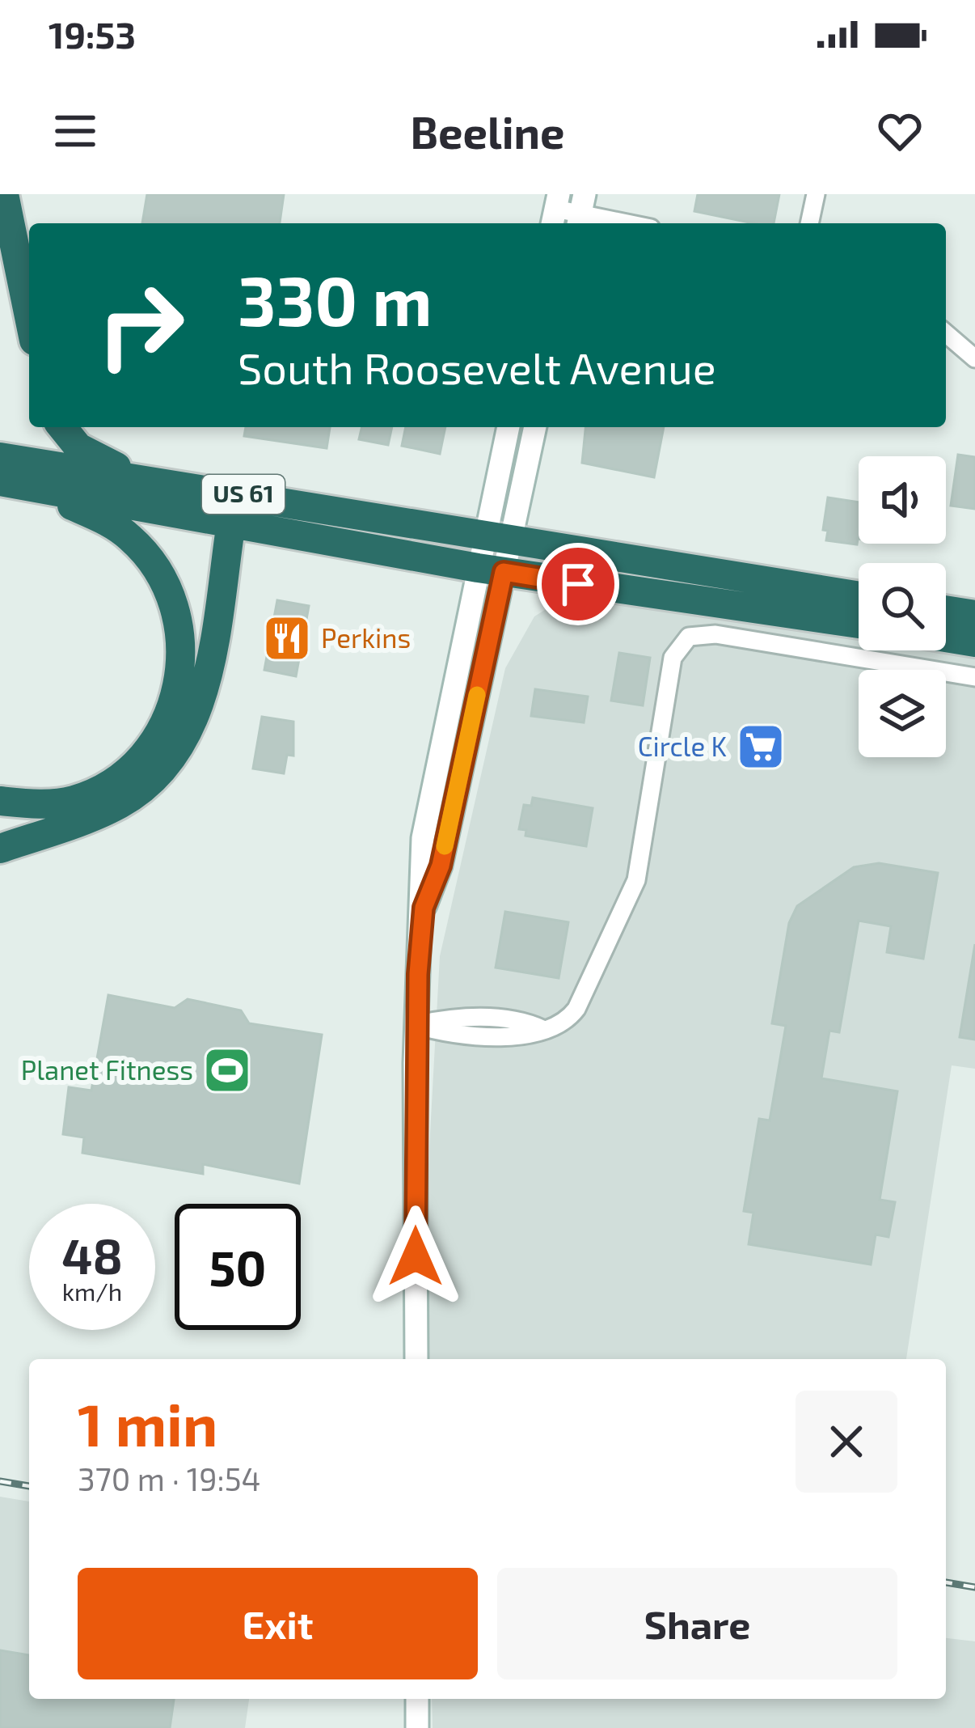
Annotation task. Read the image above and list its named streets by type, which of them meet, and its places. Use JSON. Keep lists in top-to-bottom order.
{
  "streets": {
    "highway": ["US 61"]
  },
  "places": {
    "restaurant": ["Perkins"],
    "supermarket": ["Circle K"],
    "sports": ["Planet Fitness"]
  },
  "page": {
    "status": "19:53",
    "header": "Beeline",
    "turn": ["330 m", "South Roosevelt Avenue"],
    "speed": "48 km/h",
    "limit": "50",
    "heading": ["1 min", "370 m · 19:54"],
    "buttons": ["Exit", "Share"]
  }
}
